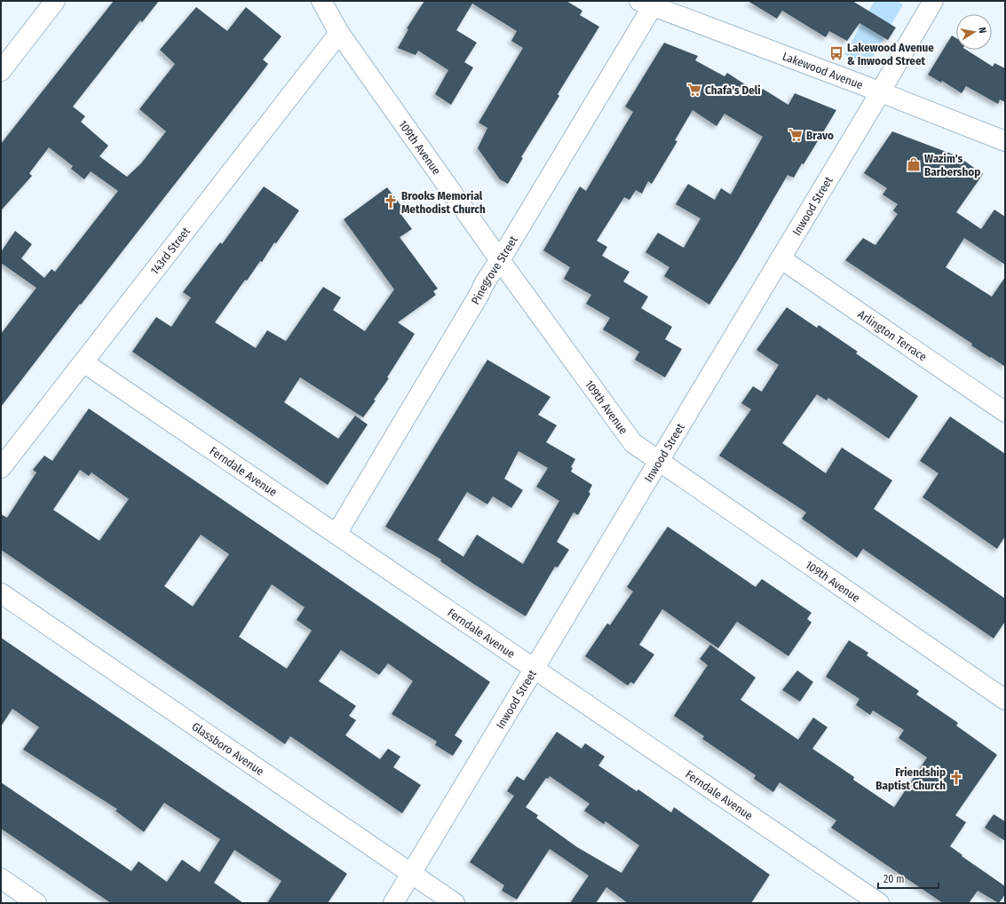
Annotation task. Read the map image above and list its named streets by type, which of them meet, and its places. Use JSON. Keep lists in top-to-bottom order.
{
  "streets": {
    "street": [
      "Lakewood Avenue",
      "109th Avenue",
      "Inwood Street",
      "143rd Street",
      "Pinegrove Street",
      "Arlington Terrace",
      "Ferndale Avenue",
      "Glassboro Avenue"
    ]
  },
  "crossings": [
    ["Lakewood Avenue", "Inwood Street"],
    ["Lakewood Avenue", "Pinegrove Street"],
    ["109th Avenue", "Inwood Street"],
    ["109th Avenue", "143rd Street"],
    ["109th Avenue", "Pinegrove Street"],
    ["Inwood Street", "Arlington Terrace"],
    ["Inwood Street", "Ferndale Avenue"],
    ["Inwood Street", "Glassboro Avenue"],
    ["143rd Street", "Ferndale Avenue"],
    ["Pinegrove Street", "Ferndale Avenue"]
  ],
  "places": {
    "bus stop": ["Lakewood Avenue & Inwood Street"],
    "supermarket": ["Chafa's Deli", "Bravo"],
    "shop": ["Wazim's Barbershop"],
    "church": ["Brooks Memorial Methodist Church", "Friendship Baptist Church"]
  },
  "scale_bar": "20 m",
  "north": "right"
}
